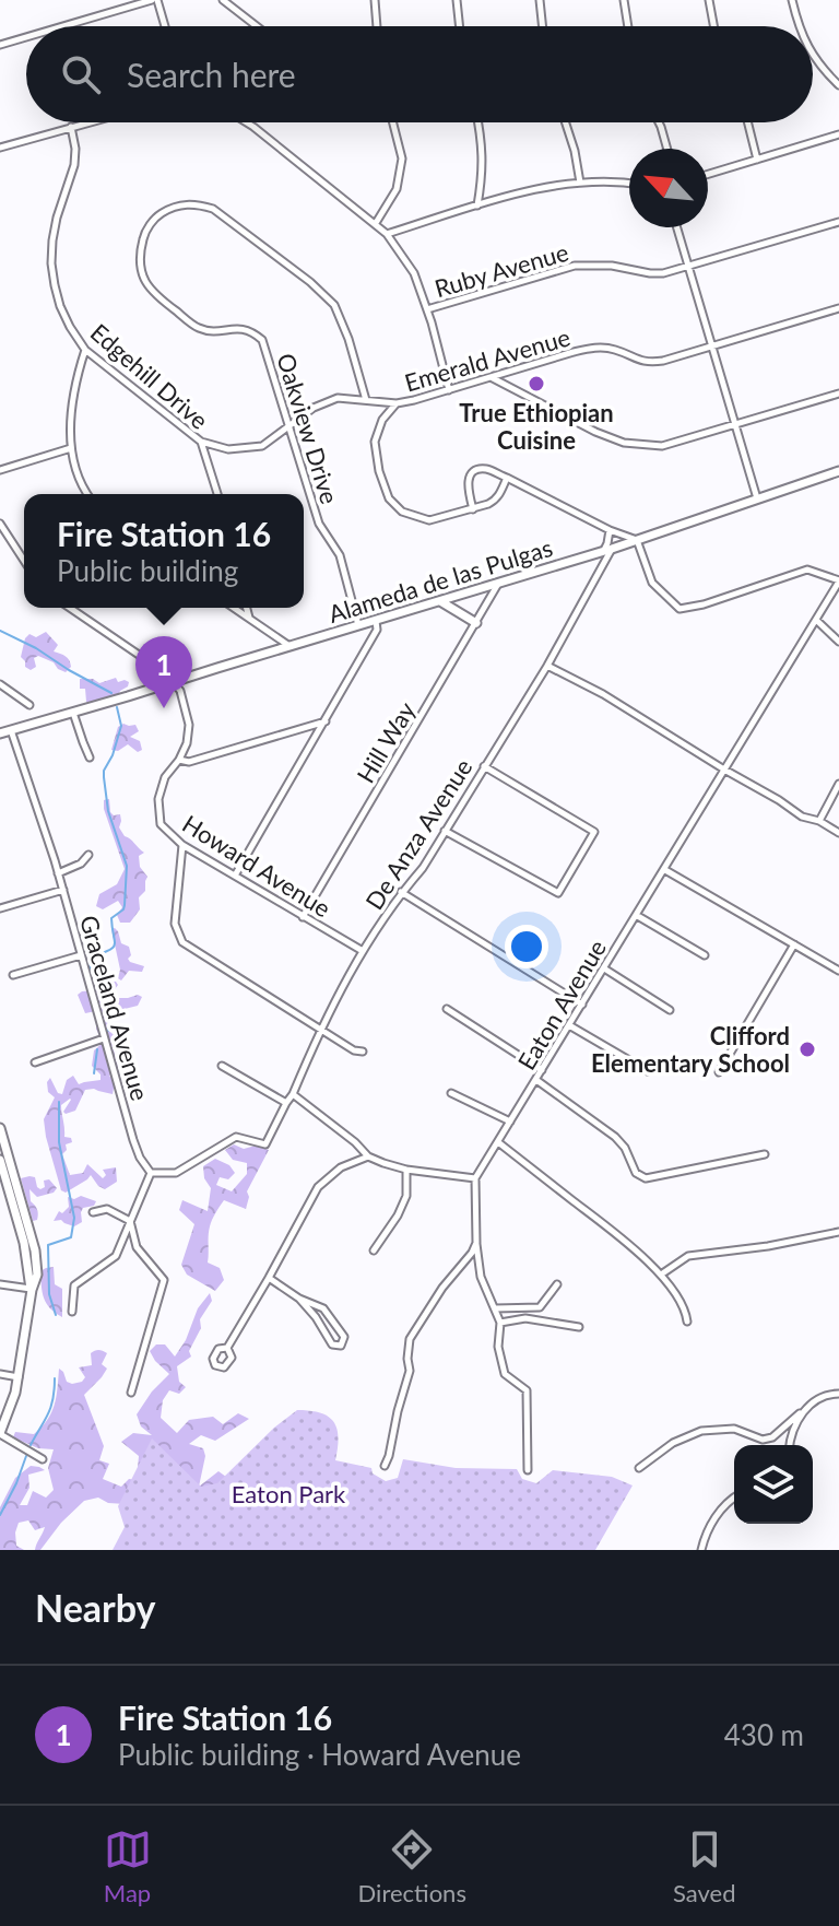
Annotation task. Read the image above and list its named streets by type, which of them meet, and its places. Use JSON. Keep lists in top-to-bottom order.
{
  "streets": {
    "main road": ["Alameda de las Pulgas"],
    "street": [
      "Ruby Avenue",
      "Emerald Avenue",
      "Edgehill Drive",
      "Oakview Drive",
      "Hill Way",
      "De Anza Avenue",
      "Howard Avenue",
      "Eaton Avenue",
      "Graceland Avenue"
    ]
  },
  "crossings": [
    ["Emerald Avenue", "Edgehill Drive"],
    ["Emerald Avenue", "Oakview Drive"],
    ["Oakview Drive", "Alameda de las Pulgas"],
    ["Alameda de las Pulgas", "Hill Way"],
    ["Alameda de las Pulgas", "De Anza Avenue"],
    ["Alameda de las Pulgas", "Howard Avenue"],
    ["Alameda de las Pulgas", "Graceland Avenue"],
    ["Hill Way", "Howard Avenue"],
    ["De Anza Avenue", "Howard Avenue"],
    ["De Anza Avenue", "Graceland Avenue"]
  ],
  "parks": ["Eaton Park"],
  "places": ["True Ethiopian Cuisine", "Clifford Elementary School"],
  "north": "top left",
  "page": {
    "search": "Search here",
    "popup": ["Fire Station 16", "Public building"],
    "pins": "1",
    "heading": "Nearby",
    "list": [
      {
        "mark": "1",
        "name": "Fire Station 16",
        "note": "Public building · Howard Avenue",
        "value": "430 m"
      }
    ],
    "nav": ["Map", "Directions", "Saved"]
  }
}
